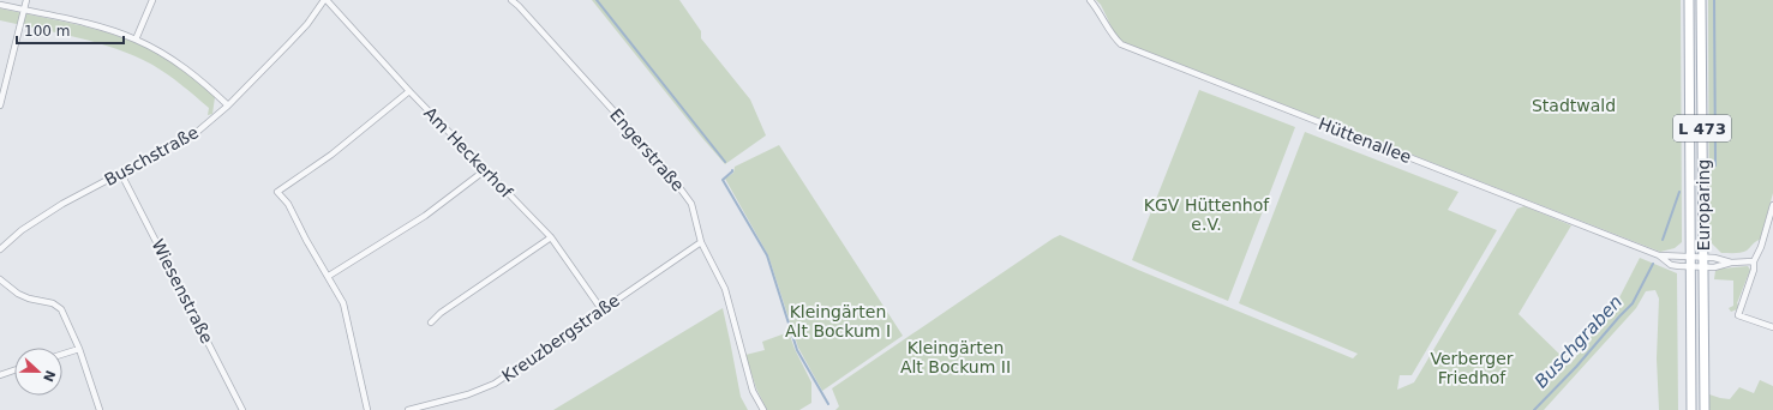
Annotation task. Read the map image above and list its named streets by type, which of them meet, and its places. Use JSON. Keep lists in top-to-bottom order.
{
  "streets": {
    "main road": ["L 473", "Europaring"],
    "street": [
      "Hüttenallee",
      "Engerstraße",
      "Am Heckerhof",
      "Buschstraße",
      "Wiesenstraße",
      "Kreuzbergstraße"
    ]
  },
  "crossings": [
    ["Hüttenallee", "Europaring"],
    ["Engerstraße", "Kreuzbergstraße"],
    ["Am Heckerhof", "Buschstraße"],
    ["Am Heckerhof", "Kreuzbergstraße"],
    ["Buschstraße", "Wiesenstraße"]
  ],
  "water": ["Buschgraben"],
  "parks": [
    "Stadtwald",
    "KGV Hüttenhof e.V.",
    "Kleingärten Alt Bockum I",
    "Kleingärten Alt Bockum II",
    "Verberger Friedhof"
  ],
  "scale_bar": "100 m",
  "north": "right"
}
